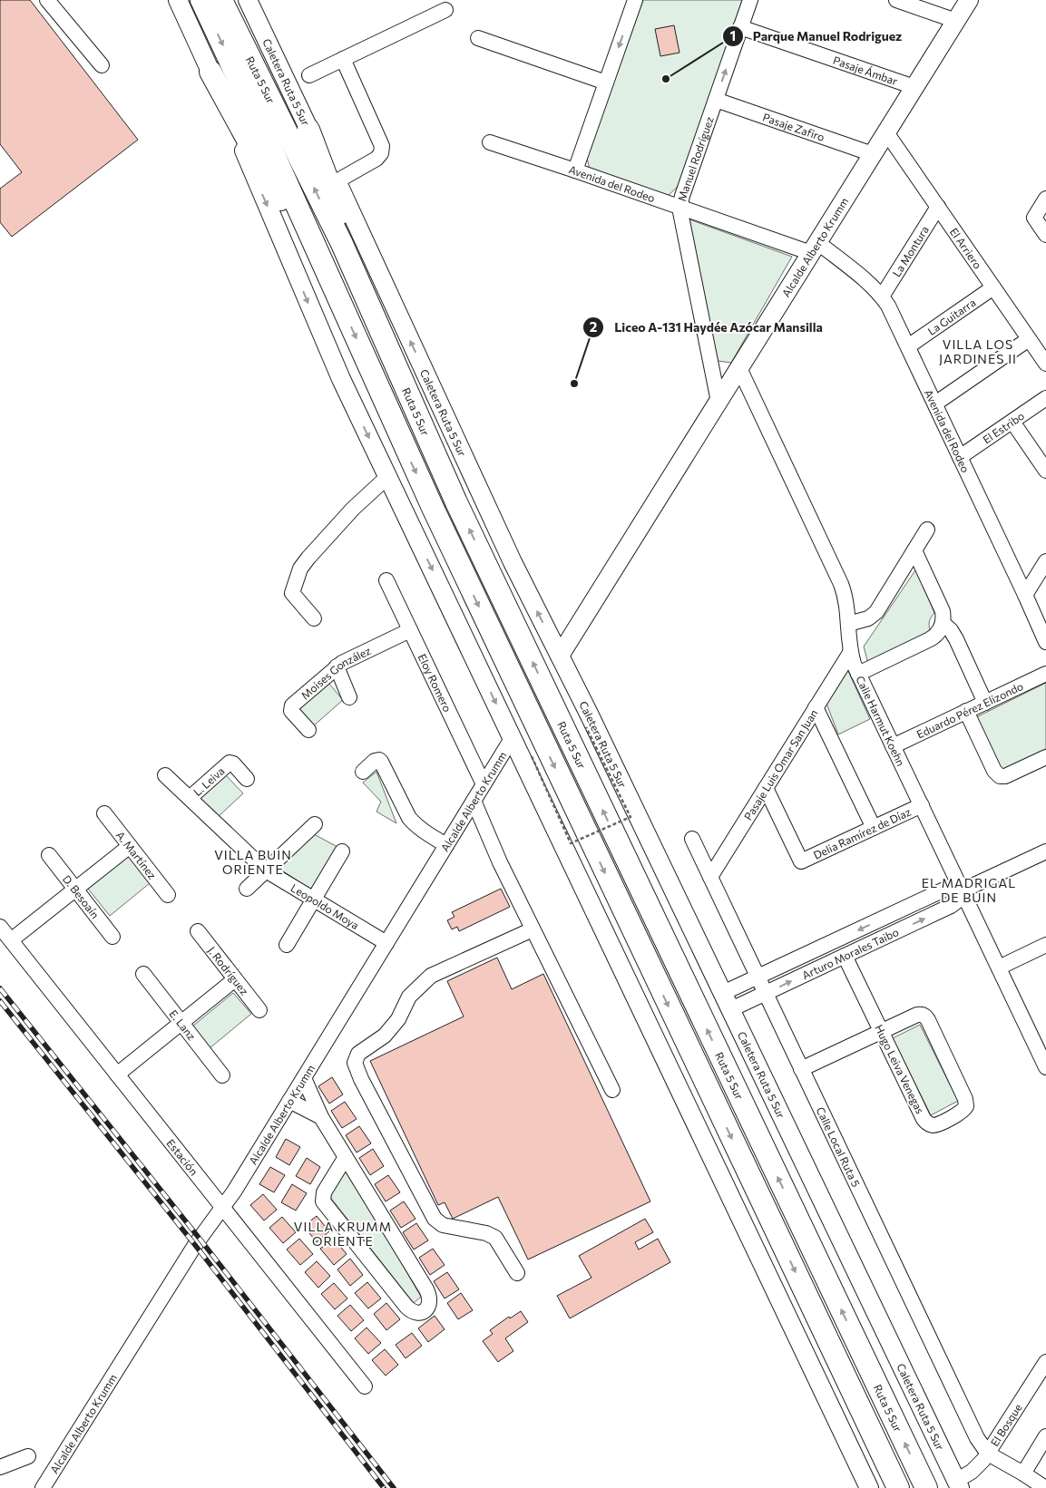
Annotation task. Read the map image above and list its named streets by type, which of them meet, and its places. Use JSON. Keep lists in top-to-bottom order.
{
  "streets": {
    "highway": ["Ruta 5 Sur"],
    "main road": ["Caletera Ruta 5 Sur", "Alcalde Alberto Krumm"],
    "street": [
      "Pasaje Ámbar",
      "Pasaje Zafiro",
      "Manuel Rodríguez",
      "Avenida del Rodeo",
      "El Arriero",
      "La Montura",
      "La Guitarra",
      "El Estribo",
      "Moises González",
      "Eloy Romero",
      "Eduardo Pérez Elizondo",
      "Calle Harmut Koehn",
      "Pasaje Luis Omar San Juan",
      "L. Leiva",
      "Delia Ramírez de Díaz",
      "A. Martínez",
      "D. Besoaín",
      "Leopoldo Moya",
      "Arturo Morales Taibo",
      "J. Rodríguez",
      "E. Lanz",
      "Hugo Leiva Venegas",
      "Calle Local Ruta 5",
      "Estación",
      "El Bosque"
    ]
  },
  "crossings": [
    ["Pasaje Ámbar", "Manuel Rodríguez"],
    ["Pasaje Ámbar", "Alcalde Alberto Krumm"],
    ["Caletera Ruta 5 Sur", "Alcalde Alberto Krumm"],
    ["Caletera Ruta 5 Sur", "Arturo Morales Taibo"],
    ["Caletera Ruta 5 Sur", "El Bosque"],
    ["Pasaje Zafiro", "Manuel Rodríguez"],
    ["Pasaje Zafiro", "Alcalde Alberto Krumm"],
    ["Manuel Rodríguez", "Avenida del Rodeo"],
    ["Manuel Rodríguez", "Alcalde Alberto Krumm"],
    ["Avenida del Rodeo", "Alcalde Alberto Krumm"],
    ["Avenida del Rodeo", "La Montura"],
    ["Avenida del Rodeo", "La Guitarra"],
    ["Avenida del Rodeo", "El Estribo"],
    ["Alcalde Alberto Krumm", "El Arriero"],
    ["Alcalde Alberto Krumm", "Eloy Romero"],
    ["Alcalde Alberto Krumm", "Calle Harmut Koehn"],
    ["Alcalde Alberto Krumm", "Leopoldo Moya"],
    ["Alcalde Alberto Krumm", "Estación"],
    ["El Arriero", "La Montura"],
    ["El Arriero", "La Guitarra"],
    ["Moises González", "Eloy Romero"],
    ["Eduardo Pérez Elizondo", "Calle Harmut Koehn"],
    ["Calle Harmut Koehn", "Pasaje Luis Omar San Juan"],
    ["Calle Harmut Koehn", "Delia Ramírez de Díaz"],
    ["Calle Harmut Koehn", "Arturo Morales Taibo"],
    ["Pasaje Luis Omar San Juan", "Delia Ramírez de Díaz"],
    ["Pasaje Luis Omar San Juan", "Calle Local Ruta 5"],
    ["L. Leiva", "Leopoldo Moya"],
    ["Arturo Morales Taibo", "Hugo Leiva Venegas"],
    ["Arturo Morales Taibo", "Calle Local Ruta 5"],
    ["Calle Local Ruta 5", "El Bosque"]
  ],
  "districts": [
    "VILLA LOS JARDINES II",
    "VILLA BUIN ORIENTE",
    "EL MADRIGAL DE BUIN",
    "VILLA KRUMM ORIENTE"
  ],
  "places": ["Parque Manuel Rodriguez", "Liceo A-131 Haydée Azócar Mansilla"]
}
